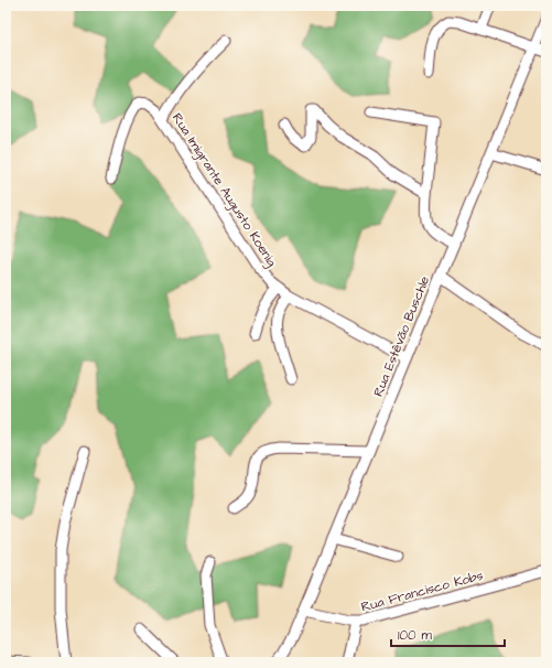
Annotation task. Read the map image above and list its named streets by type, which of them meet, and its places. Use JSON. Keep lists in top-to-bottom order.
{
  "streets": {
    "street": ["Rua Imigrante Augusto Koenig", "Rua Estêvão Buschle", "Rua Francisco Kobs"]
  },
  "crossings": [
    ["Rua Imigrante Augusto Koenig", "Rua Estêvão Buschle"],
    ["Rua Estêvão Buschle", "Rua Francisco Kobs"]
  ],
  "scale_bar": "100 m"
}
